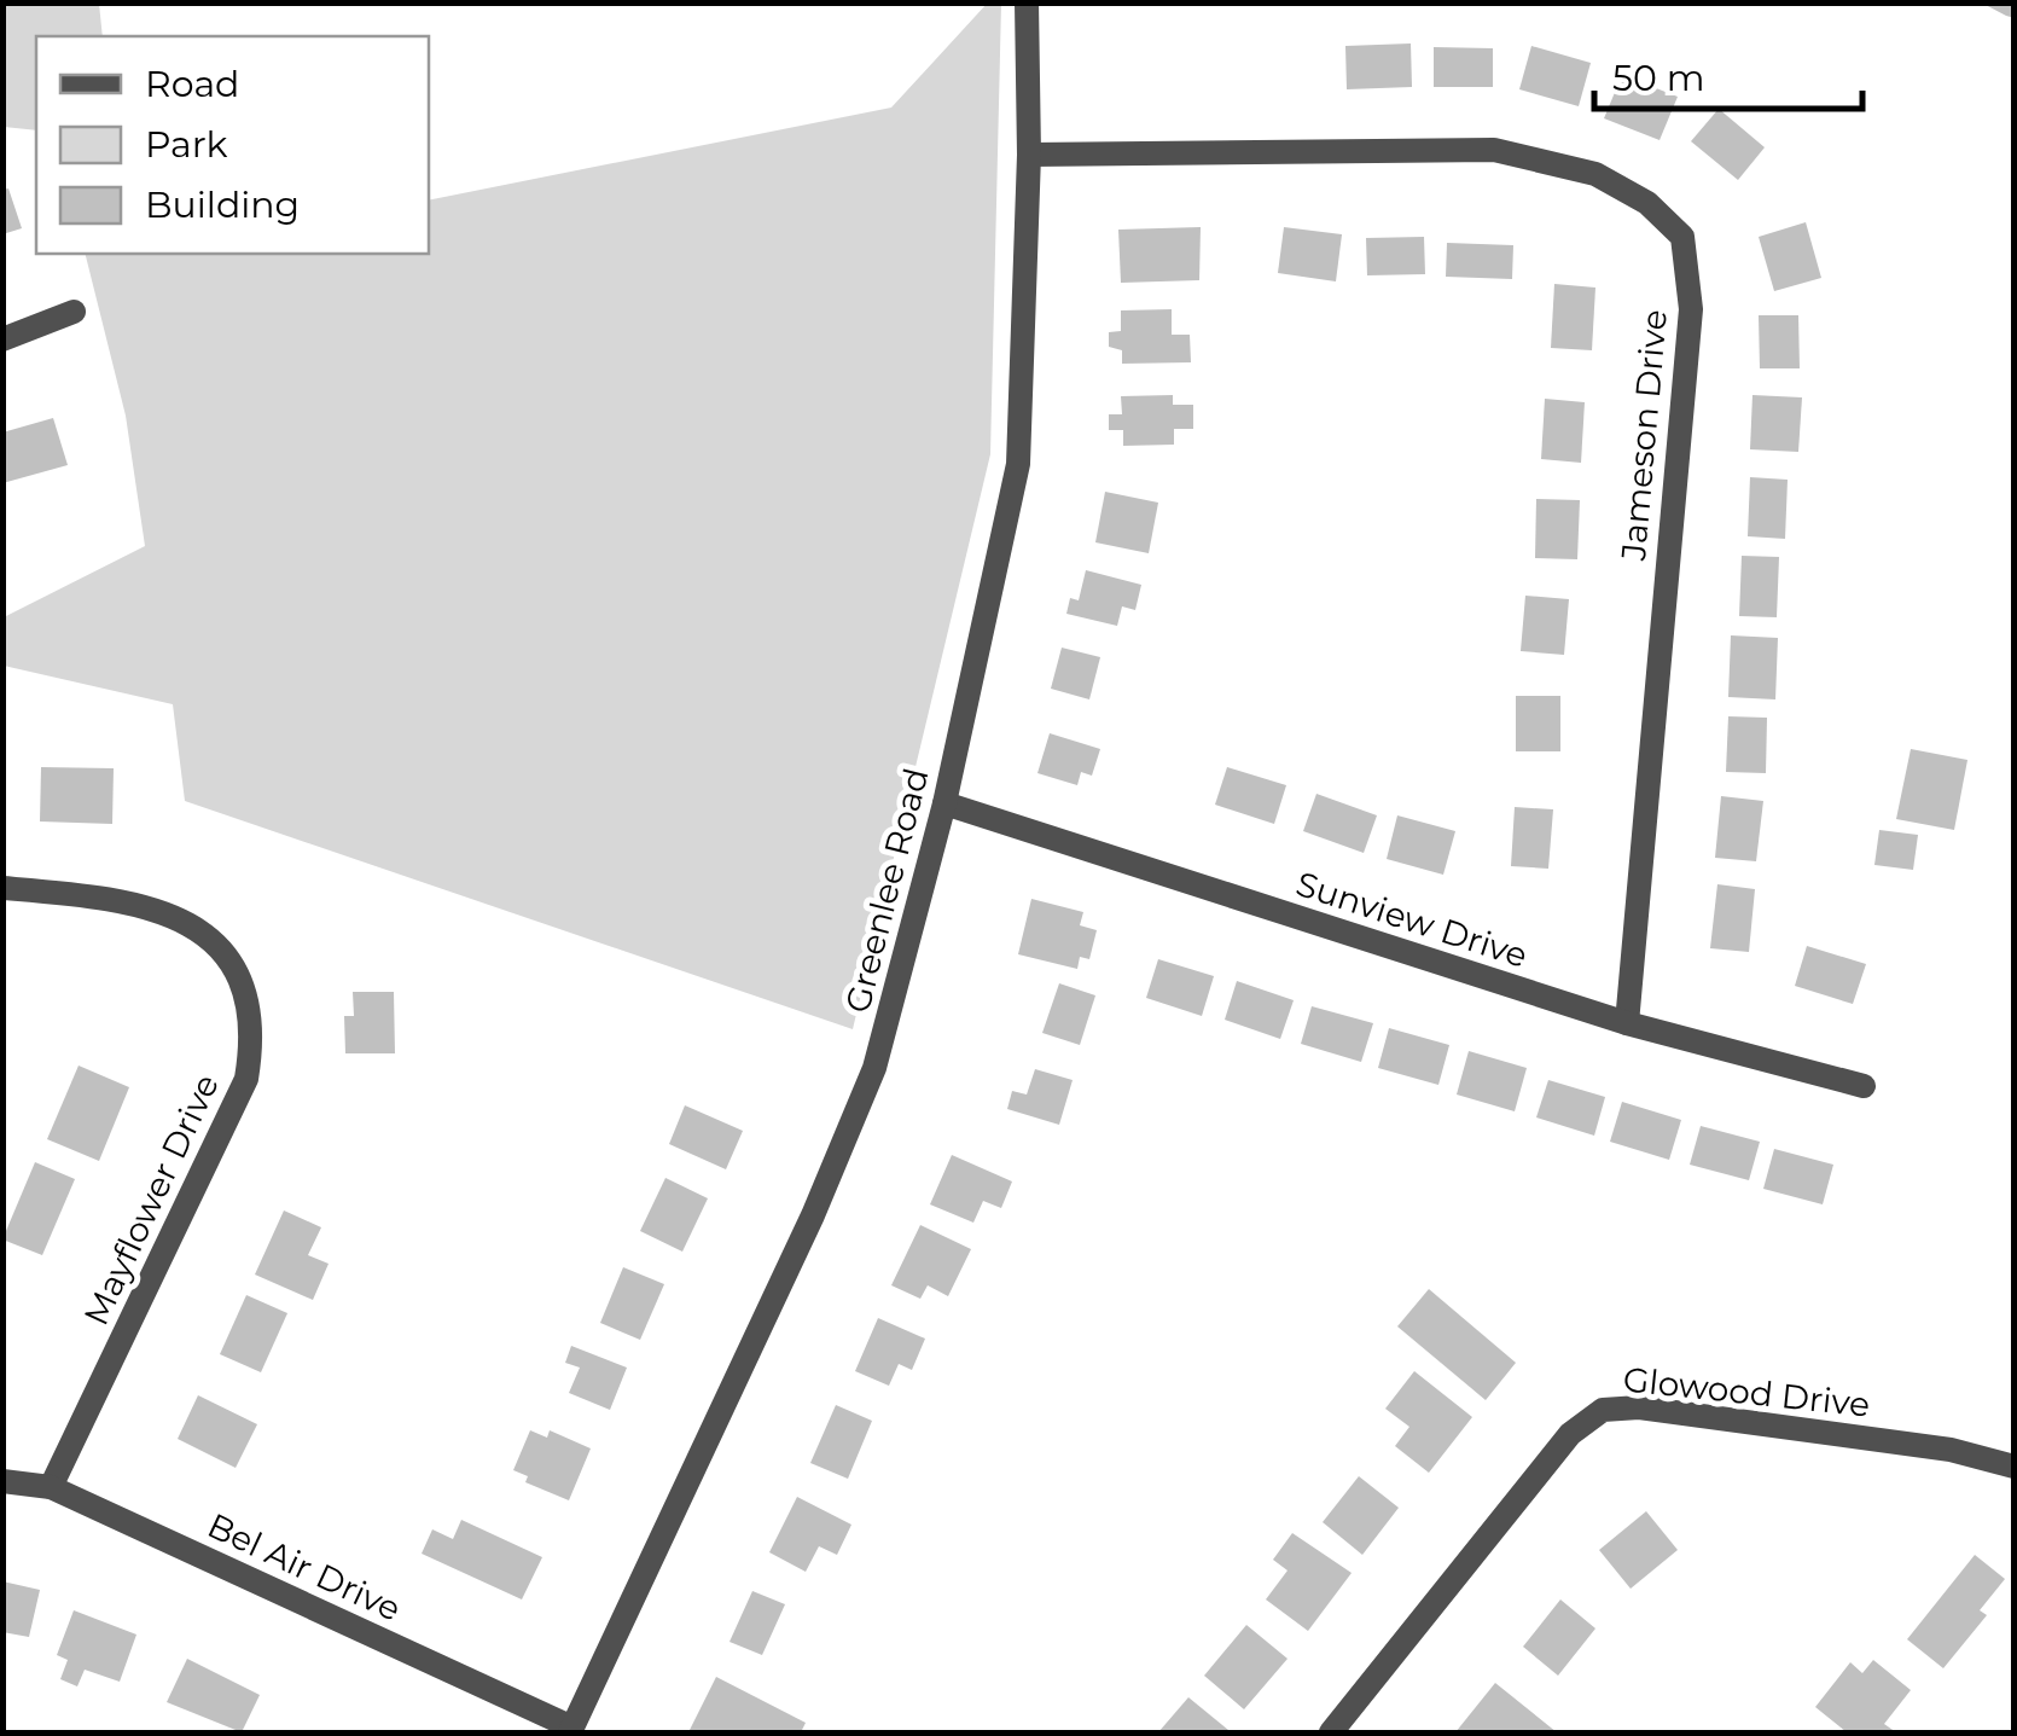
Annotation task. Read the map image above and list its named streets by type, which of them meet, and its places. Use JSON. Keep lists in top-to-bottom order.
{
  "streets": {
    "street": [
      "Jameson Drive",
      "Greenlee Road",
      "Sunview Drive",
      "Mayflower Drive",
      "Glowood Drive",
      "Bel Air Drive"
    ]
  },
  "crossings": [
    ["Jameson Drive", "Greenlee Road"],
    ["Jameson Drive", "Sunview Drive"],
    ["Greenlee Road", "Sunview Drive"],
    ["Greenlee Road", "Bel Air Drive"],
    ["Mayflower Drive", "Bel Air Drive"]
  ],
  "legend": ["Road", "Park", "Building"],
  "scale_bar": "50 m"
}
